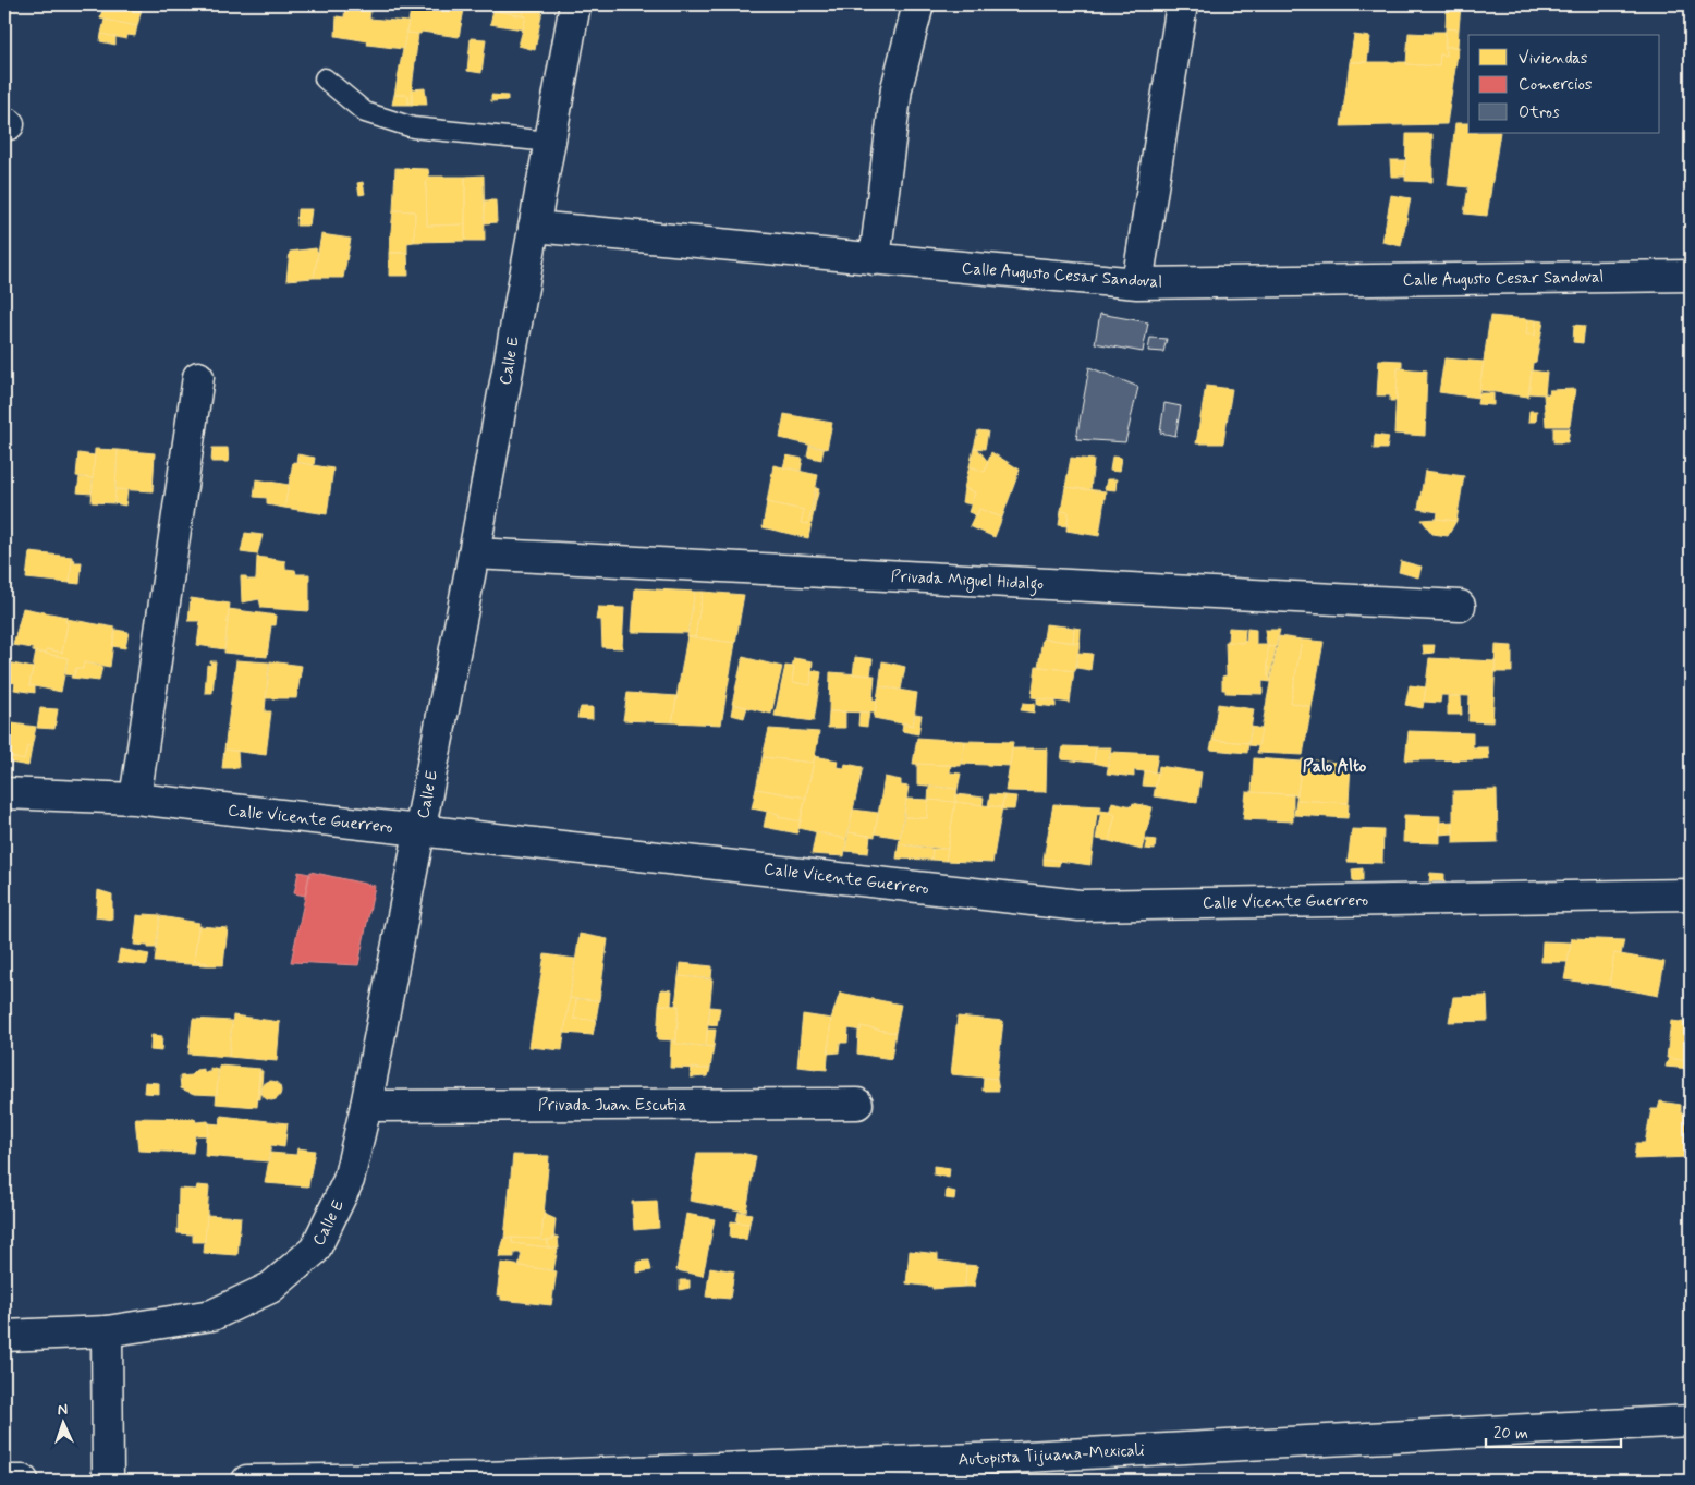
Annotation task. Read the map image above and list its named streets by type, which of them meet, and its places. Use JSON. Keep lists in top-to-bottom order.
{
  "streets": {
    "main road": [
      "Calle Augusto Cesar Sandoval",
      "Calle E",
      "Privada Miguel Hidalgo",
      "Calle Vicente Guerrero",
      "Privada Juan Escutia",
      "Autopista Tijuana-Mexicali"
    ]
  },
  "crossings": [
    ["Calle Augusto Cesar Sandoval", "Calle E"],
    ["Calle E", "Privada Miguel Hidalgo"],
    ["Calle E", "Calle Vicente Guerrero"],
    ["Calle E", "Privada Juan Escutia"]
  ],
  "districts": ["Palo Alto"],
  "legend": ["Viviendas", "Comercios", "Otros"],
  "scale_bar": "20 m",
  "north": "top"
}
